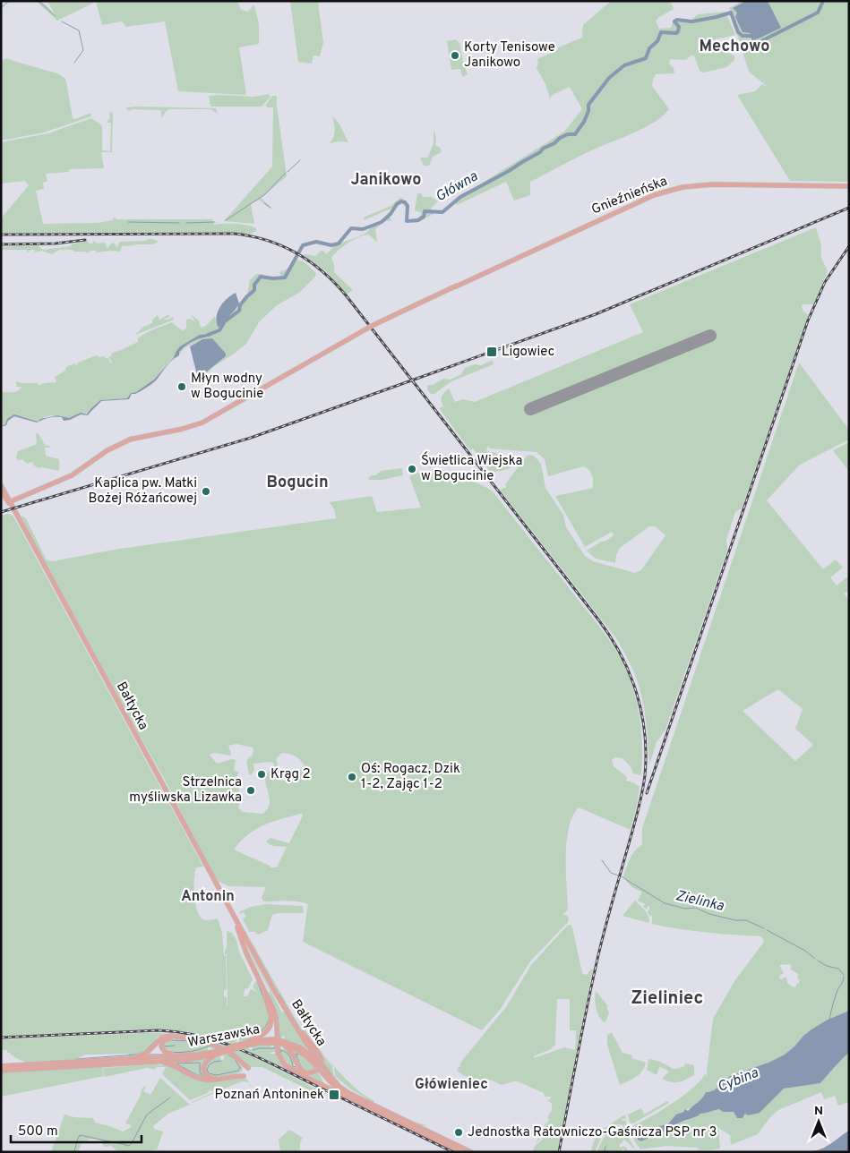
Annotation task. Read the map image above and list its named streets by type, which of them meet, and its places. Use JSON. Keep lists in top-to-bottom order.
{
  "streets": {
    "main road": ["Gnieźnieńska", "Bałtycka", "Warszawska"]
  },
  "crossings": [
    ["Gnieźnieńska", "Bałtycka"],
    ["Bałtycka", "Warszawska"]
  ],
  "districts": [
    "Mechowo",
    "Janikowo",
    "Bogucin",
    "Antonin",
    "Zieliniec",
    "Główieniec"
  ],
  "water": ["Główna", "Zielinka", "Cybina"],
  "places": {
    "other": [
      "Korty Tenisowe Janikowo",
      "Młyn wodny w Bogucinie",
      "Świetlica Wiejska w Bogucinie",
      "Kaplica pw. Matki Bożej Różańcowej",
      "Krąg 2",
      "Oś: Rogacz, Dzik 1-2, Zając 1-2",
      "Strzelnica myśliwska Lizawka",
      "Jednostka Ratowniczo-Gaśnicza PSP nr 3"
    ],
    "transit": ["Ligowiec", "Poznań Antoninek"]
  },
  "scale_bar": "500 m",
  "north": "top"
}
